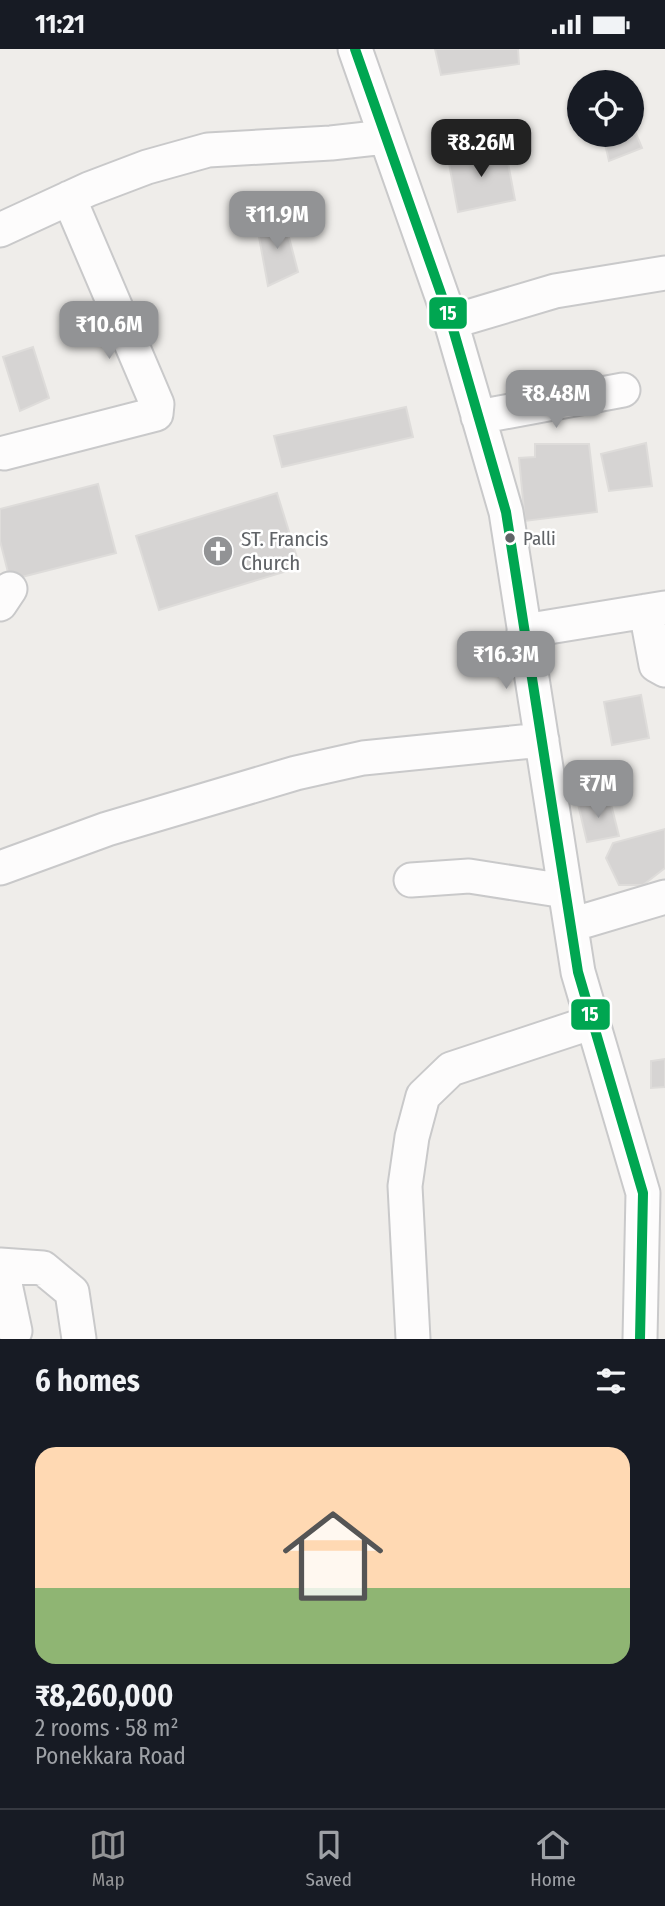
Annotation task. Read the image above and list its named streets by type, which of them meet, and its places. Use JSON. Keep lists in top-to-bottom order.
{
  "places": {
    "other": ["Palli"],
    "church": ["ST. Francis Church"]
  },
  "lines": ["transit line 15"],
  "page": {
    "status": "11:21",
    "price": [
      "₹8.26M",
      "₹11.9M",
      "₹10.6M",
      "₹8.48M",
      "₹16.3M",
      "₹7M"
    ],
    "heading": "6 homes",
    "list": [
      {
        "name": "₹8,260,000",
        "note": "2 rooms · 58 m² · Ponekkara Road"
      }
    ],
    "tabs": ["Map", "Saved", "Home"]
  }
}
